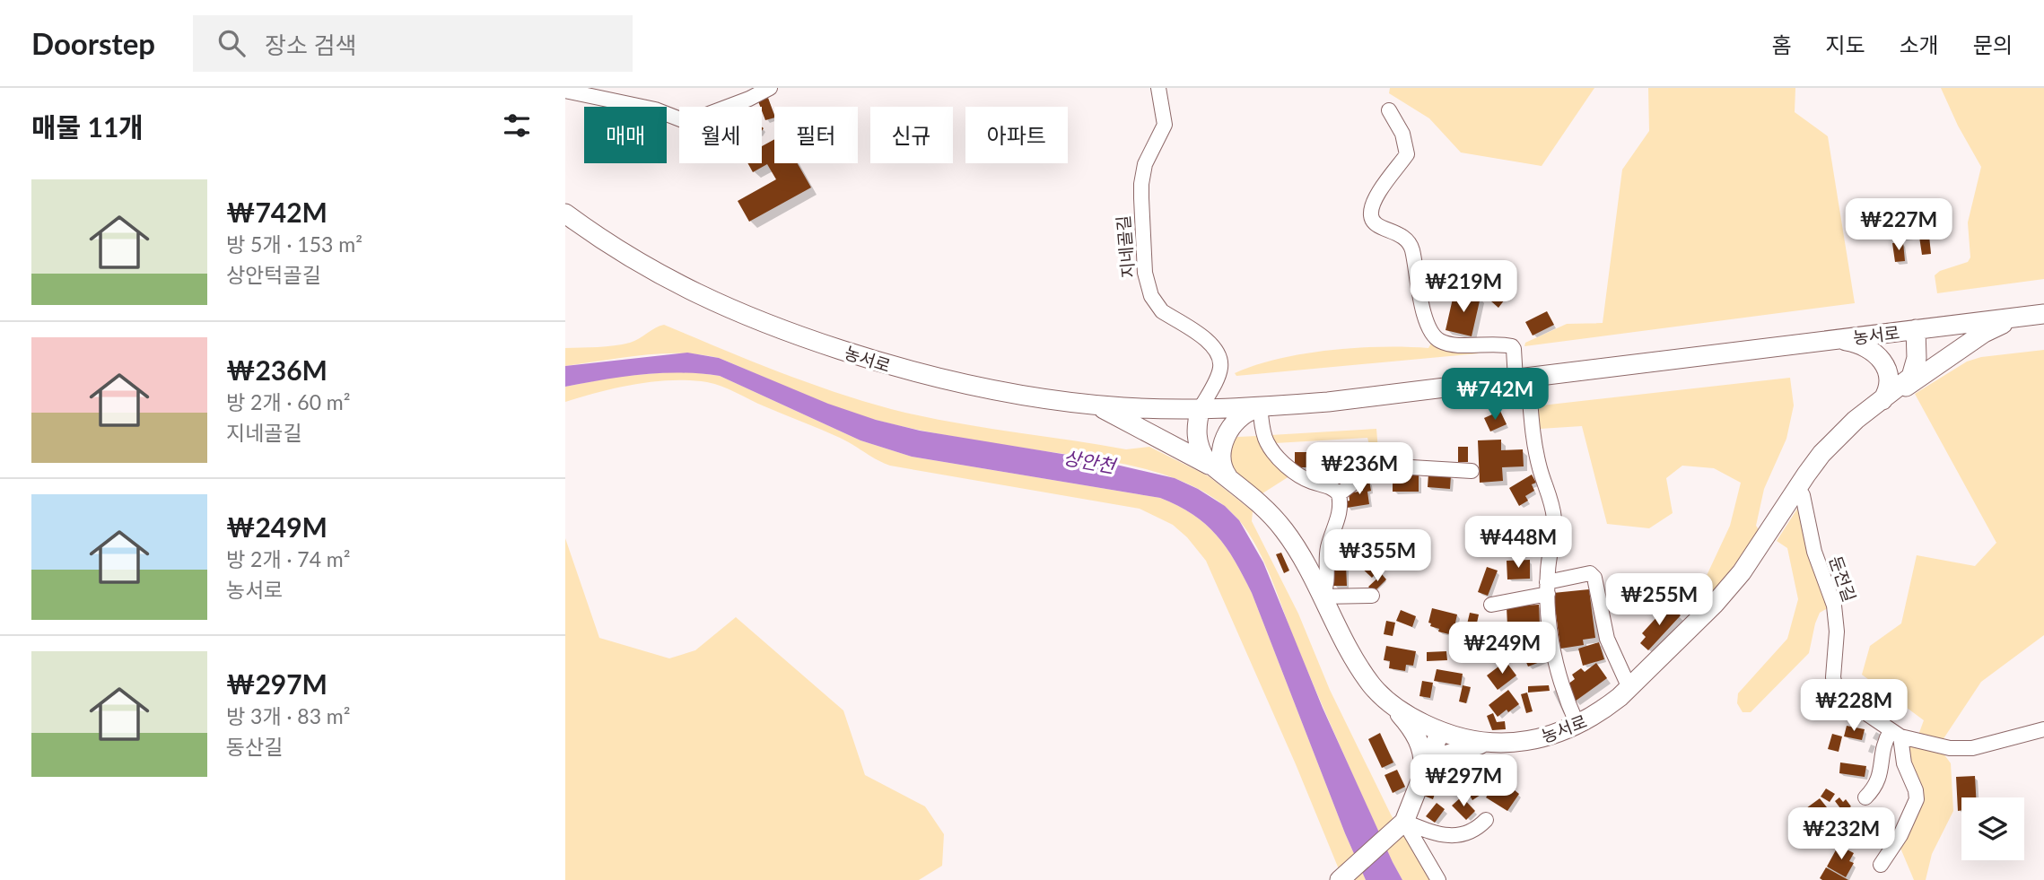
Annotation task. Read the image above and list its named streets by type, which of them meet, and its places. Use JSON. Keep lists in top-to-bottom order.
{
  "streets": {
    "street": ["지네골길", "농서로", "둔전길"]
  },
  "crossings": [
    ["지네골길", "농서로"],
    ["농서로", "둔전길"]
  ],
  "water": ["상안천"],
  "page": {
    "header": "Doorstep",
    "search": "장소 검색",
    "nav": [
      "홈",
      "지도",
      "소개",
      "문의"
    ],
    "heading": "매물 11개",
    "chip": [
      "매매",
      "월세",
      "필터",
      "신규",
      "아파트"
    ],
    "list": [
      {
        "name": "₩742M",
        "note": "방 5개 · 153 m² · 상안턱골길"
      },
      {
        "name": "₩236M",
        "note": "방 2개 · 60 m² · 지네골길"
      },
      {
        "name": "₩249M",
        "note": "방 2개 · 74 m² · 농서로"
      },
      {
        "name": "₩297M",
        "note": "방 3개 · 83 m² · 동산길"
      }
    ],
    "price": [
      "₩227M",
      "₩219M",
      "₩742M",
      "₩236M",
      "₩448M",
      "₩355M",
      "₩255M",
      "₩249M",
      "₩228M",
      "₩297M",
      "₩232M"
    ]
  }
}
